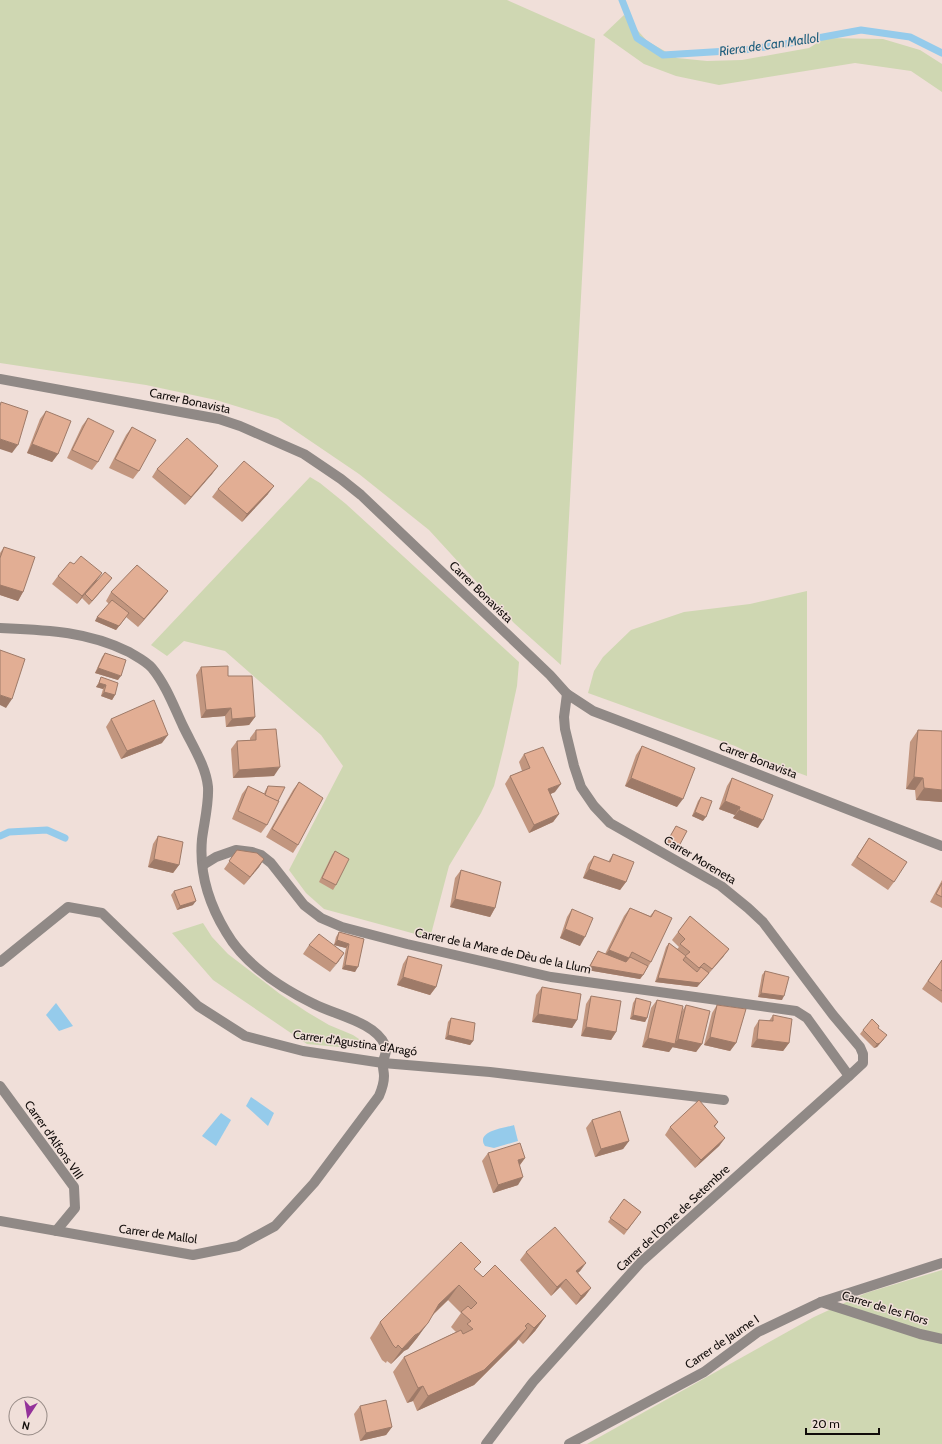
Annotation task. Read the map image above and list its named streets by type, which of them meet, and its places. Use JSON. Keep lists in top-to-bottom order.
{
  "streets": {
    "street": [
      "Carrer Bonavista",
      "Carrer Moreneta",
      "Carrer de la Mare de Dèu de la Llum",
      "Carrer d'Agustina d'Aragó",
      "Carrer d'Alfons VIII",
      "Carrer de l'Onze de Setembre",
      "Carrer de Mallol",
      "Carrer de les Flors",
      "Carrer de Jaume I"
    ]
  },
  "crossings": [
    ["Carrer Bonavista", "Carrer Moreneta"],
    ["Carrer Moreneta", "Carrer de l'Onze de Setembre"],
    ["Carrer de la Mare de Dèu de la Llum", "Carrer de l'Onze de Setembre"],
    ["Carrer de la Mare de Dèu de la Llum", "Carrer de Mallol"],
    ["Carrer d'Agustina d'Aragó", "Carrer de Mallol"],
    ["Carrer d'Alfons VIII", "Carrer de Mallol"],
    ["Carrer de les Flors", "Carrer de Jaume I"]
  ],
  "water": ["Riera de Can Mallol"],
  "scale_bar": "20 m",
  "north": "bottom"
}
